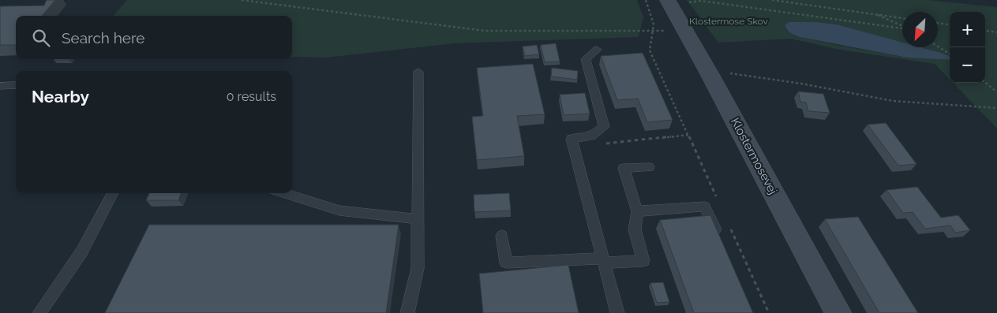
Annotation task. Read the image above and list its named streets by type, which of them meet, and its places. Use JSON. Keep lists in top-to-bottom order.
{
  "streets": {
    "main road": ["Klostermosevej"]
  },
  "parks": ["Klostermose Skov"],
  "north": "bottom left",
  "page": {
    "map_buttons": ["+", "−"],
    "search": "Search here",
    "heading": ["Nearby", "0 results"]
  }
}
